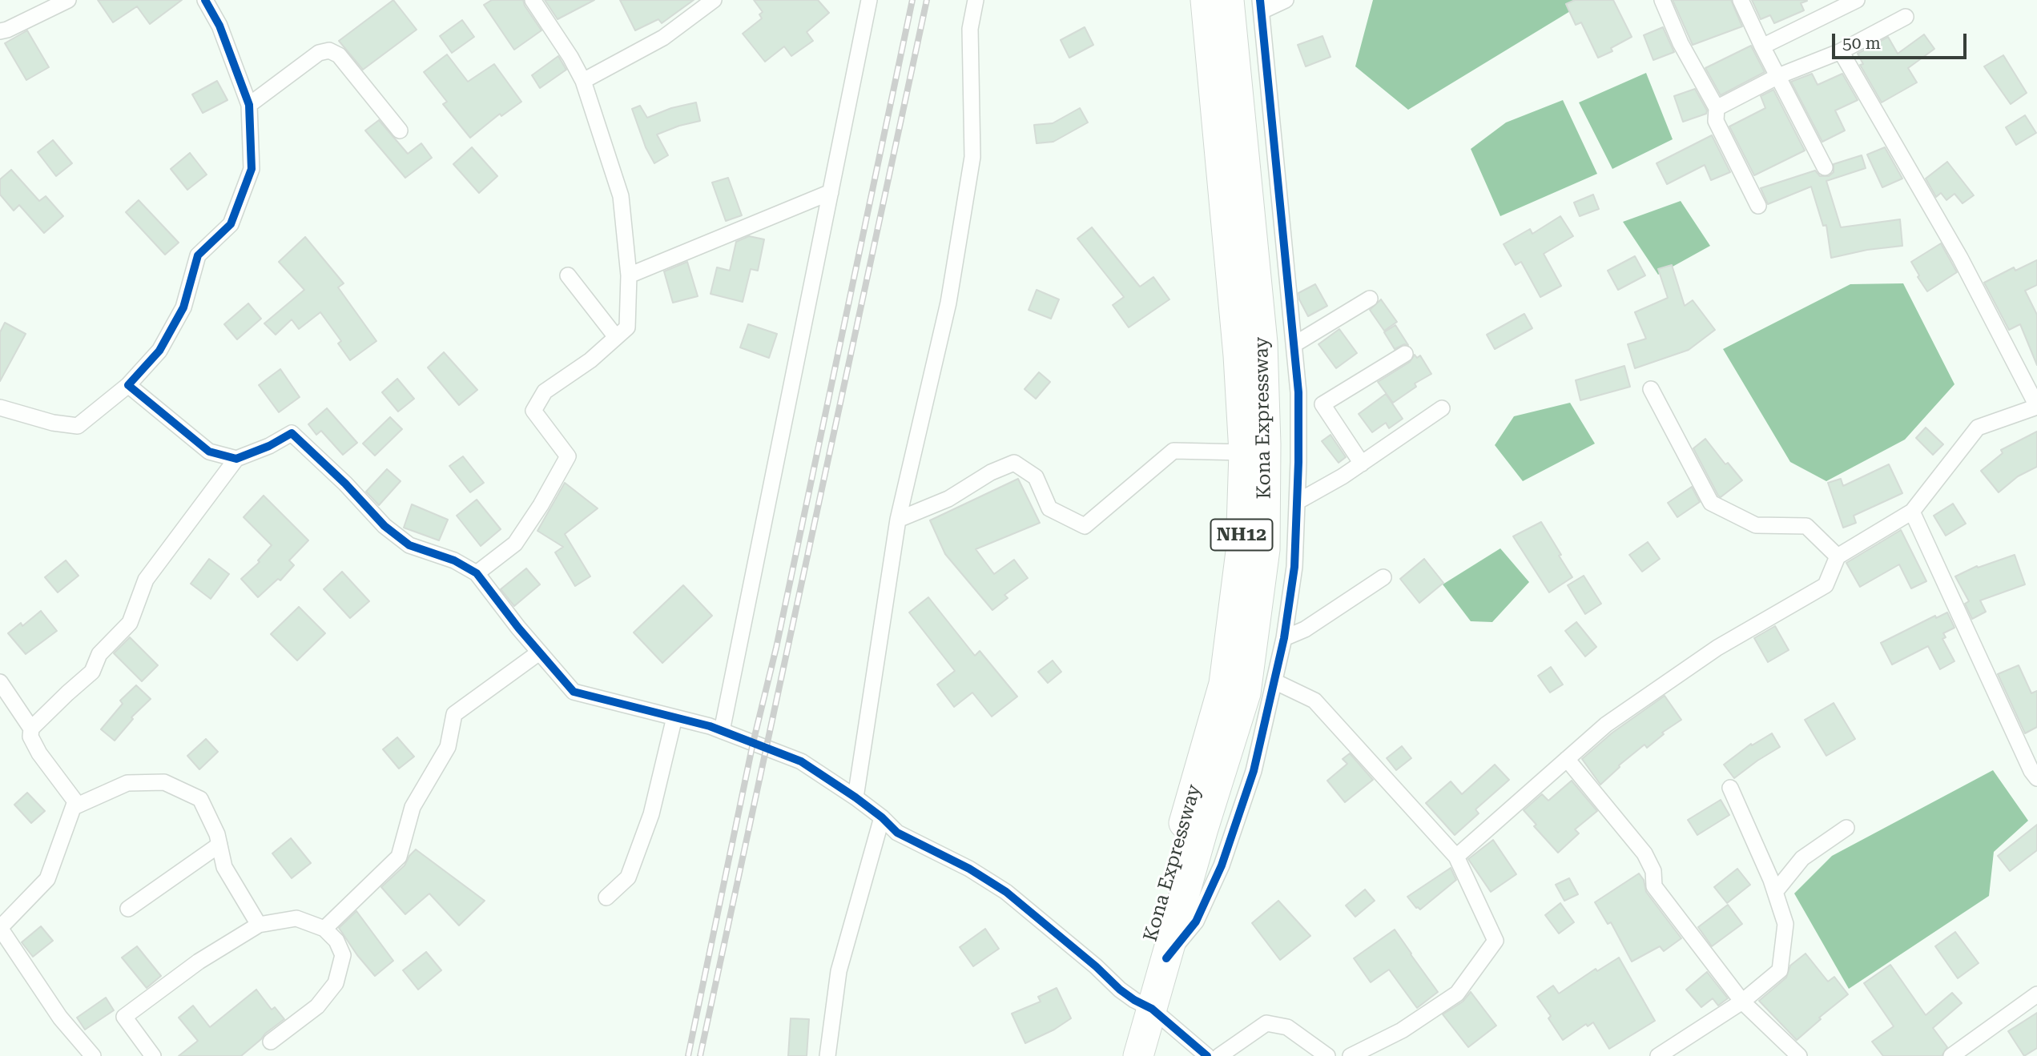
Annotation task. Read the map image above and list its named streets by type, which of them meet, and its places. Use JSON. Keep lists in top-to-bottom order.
{
  "streets": {
    "highway": ["Kona Expressway", "NH12"]
  },
  "scale_bar": "50 m"
}
